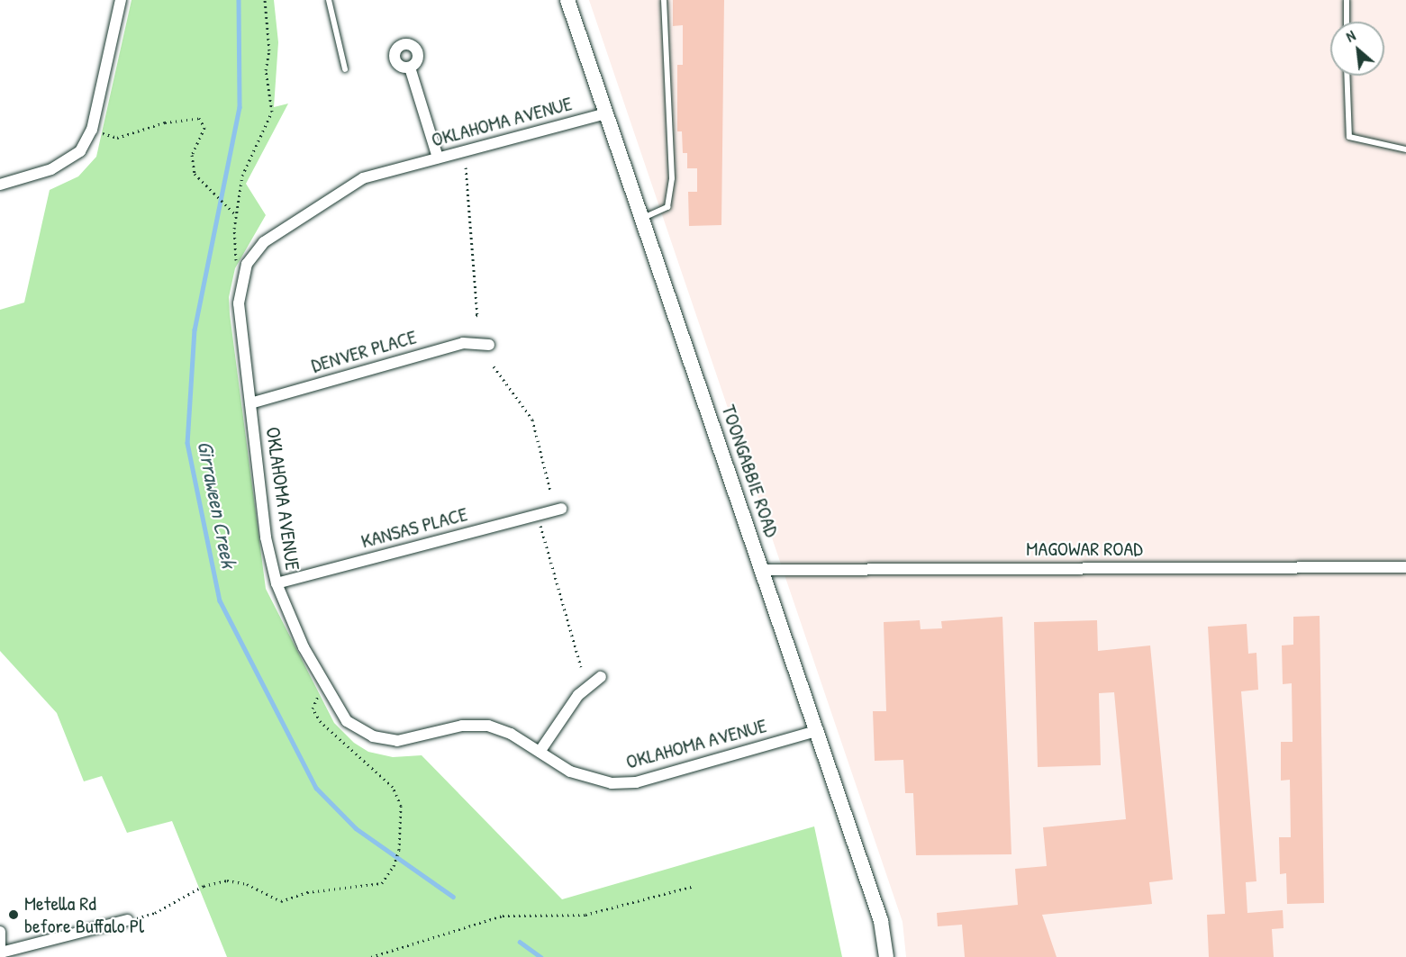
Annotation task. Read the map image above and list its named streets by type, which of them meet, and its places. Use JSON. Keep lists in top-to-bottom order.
{
  "streets": {
    "main road": ["TOONGABBIE ROAD"],
    "street": [
      "OKLAHOMA AVENUE",
      "DENVER PLACE",
      "KANSAS PLACE",
      "MAGOWAR ROAD"
    ]
  },
  "crossings": [
    ["OKLAHOMA AVENUE", "DENVER PLACE"],
    ["OKLAHOMA AVENUE", "TOONGABBIE ROAD"],
    ["OKLAHOMA AVENUE", "KANSAS PLACE"],
    ["TOONGABBIE ROAD", "MAGOWAR ROAD"]
  ],
  "water": ["Girraween Creek"],
  "places": ["Metella Rd before Buffalo Pl"],
  "north": "top left"
}
